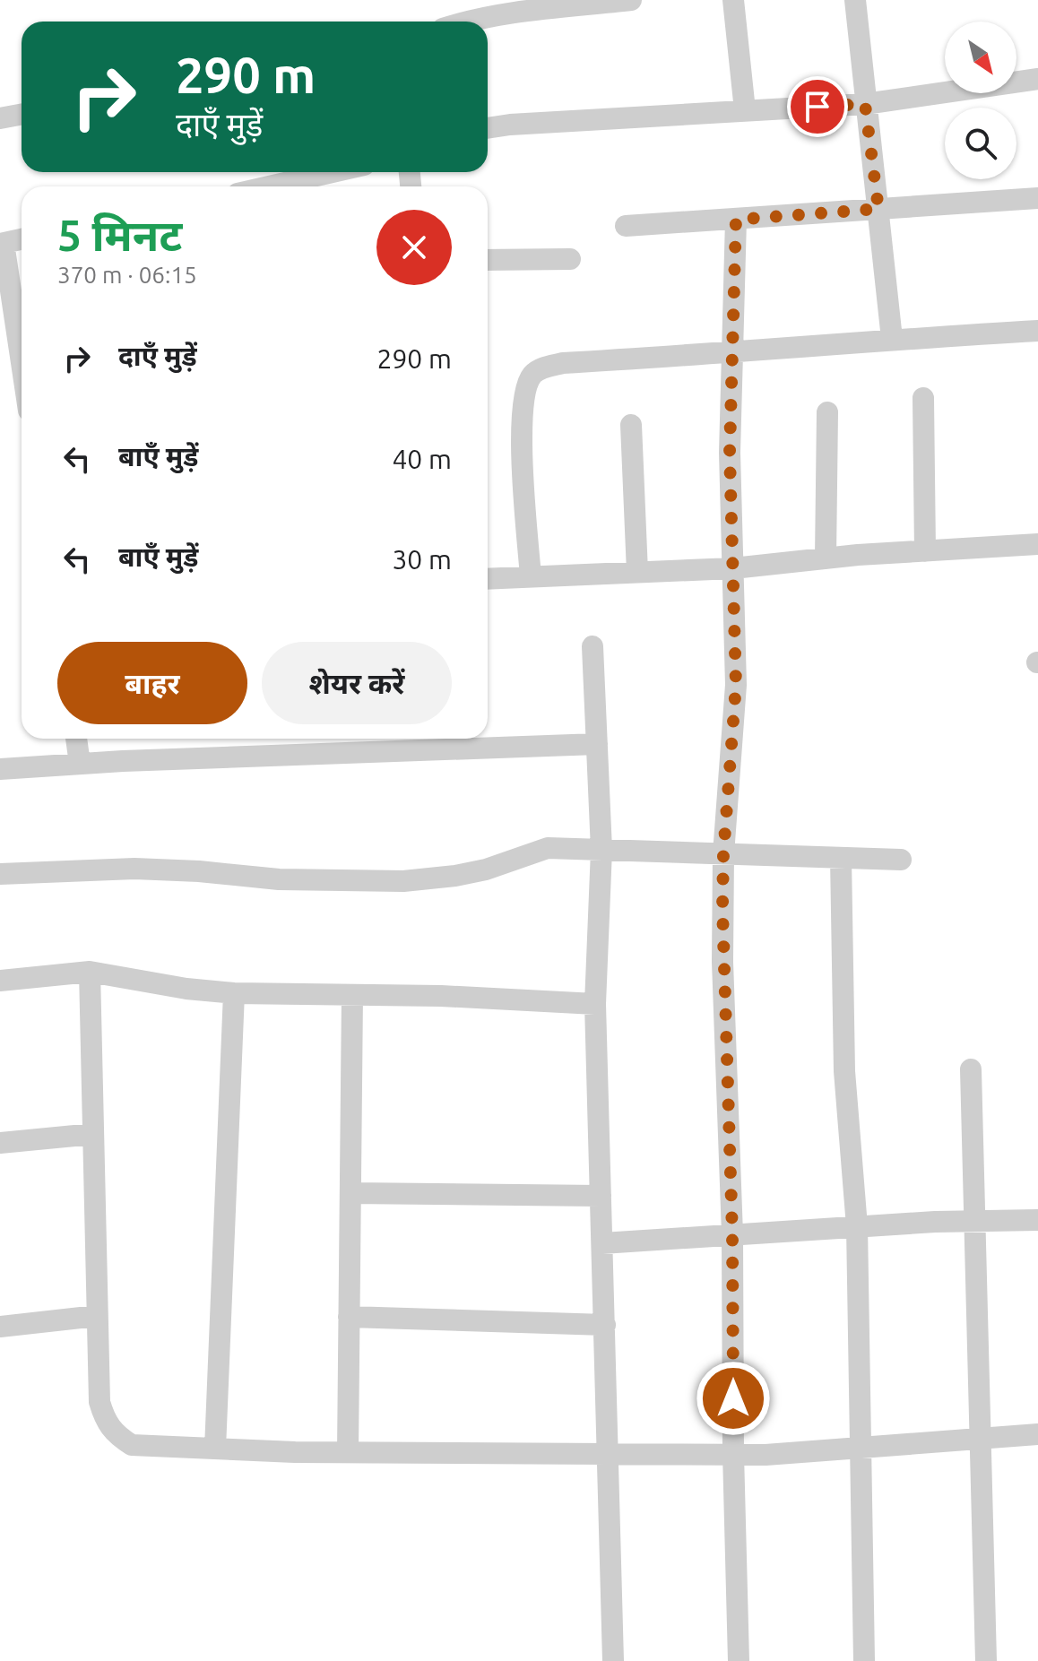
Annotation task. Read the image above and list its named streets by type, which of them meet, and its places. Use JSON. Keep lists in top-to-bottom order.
{
  "north": "bottom right",
  "page": {
    "turn": ["290 m", "दाएँ मुड़ें"],
    "heading": ["5 मिनट", "370 m · 06:15"],
    "list": [
      {
        "name": "दाएँ मुड़ें",
        "value": "290 m"
      },
      {
        "name": "बाएँ मुड़ें",
        "value": "40 m"
      },
      {
        "name": "बाएँ मुड़ें",
        "value": "30 m"
      }
    ],
    "buttons": ["बाहर", "शेयर करें"]
  }
}
